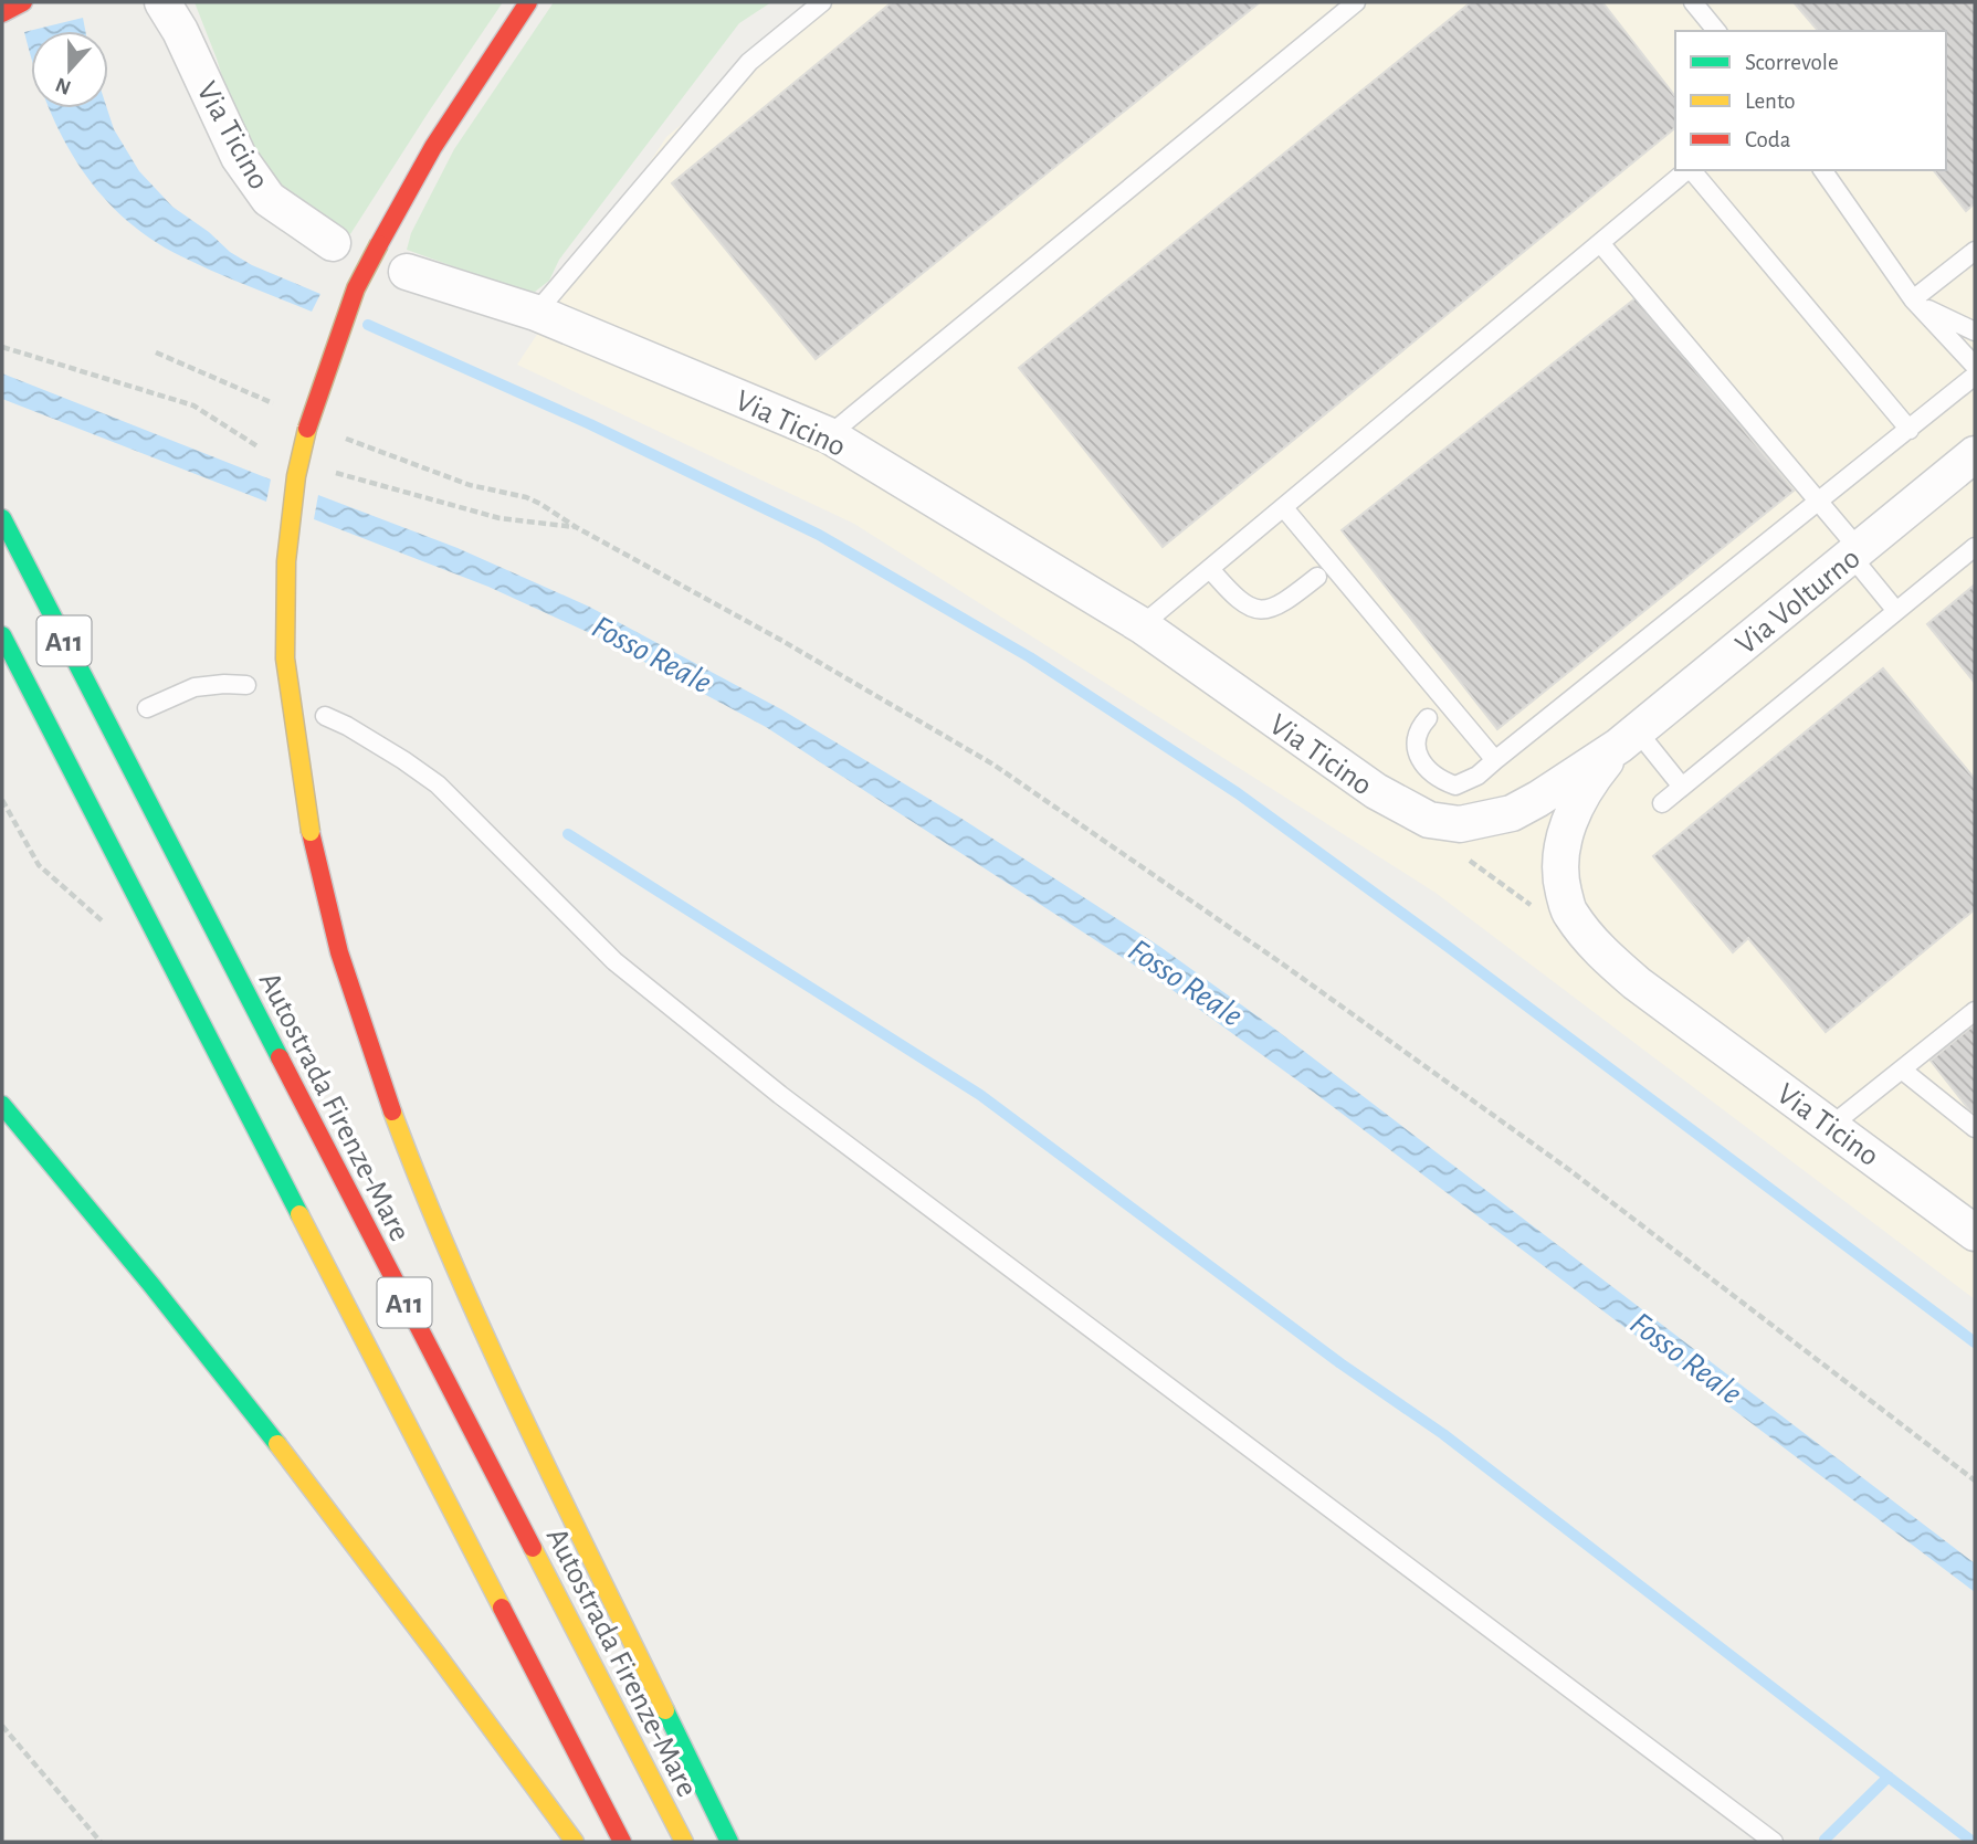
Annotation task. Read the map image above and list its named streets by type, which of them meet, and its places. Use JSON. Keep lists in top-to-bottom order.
{
  "streets": {
    "main road": ["A11", "Autostrada Firenze-Mare"],
    "street": ["Via Ticino", "Via Volturno"]
  },
  "crossings": [
    ["Via Ticino", "Via Volturno"]
  ],
  "water": ["Fosso Reale"],
  "legend": ["Scorrevole", "Lento", "Coda"],
  "north": "bottom"
}
